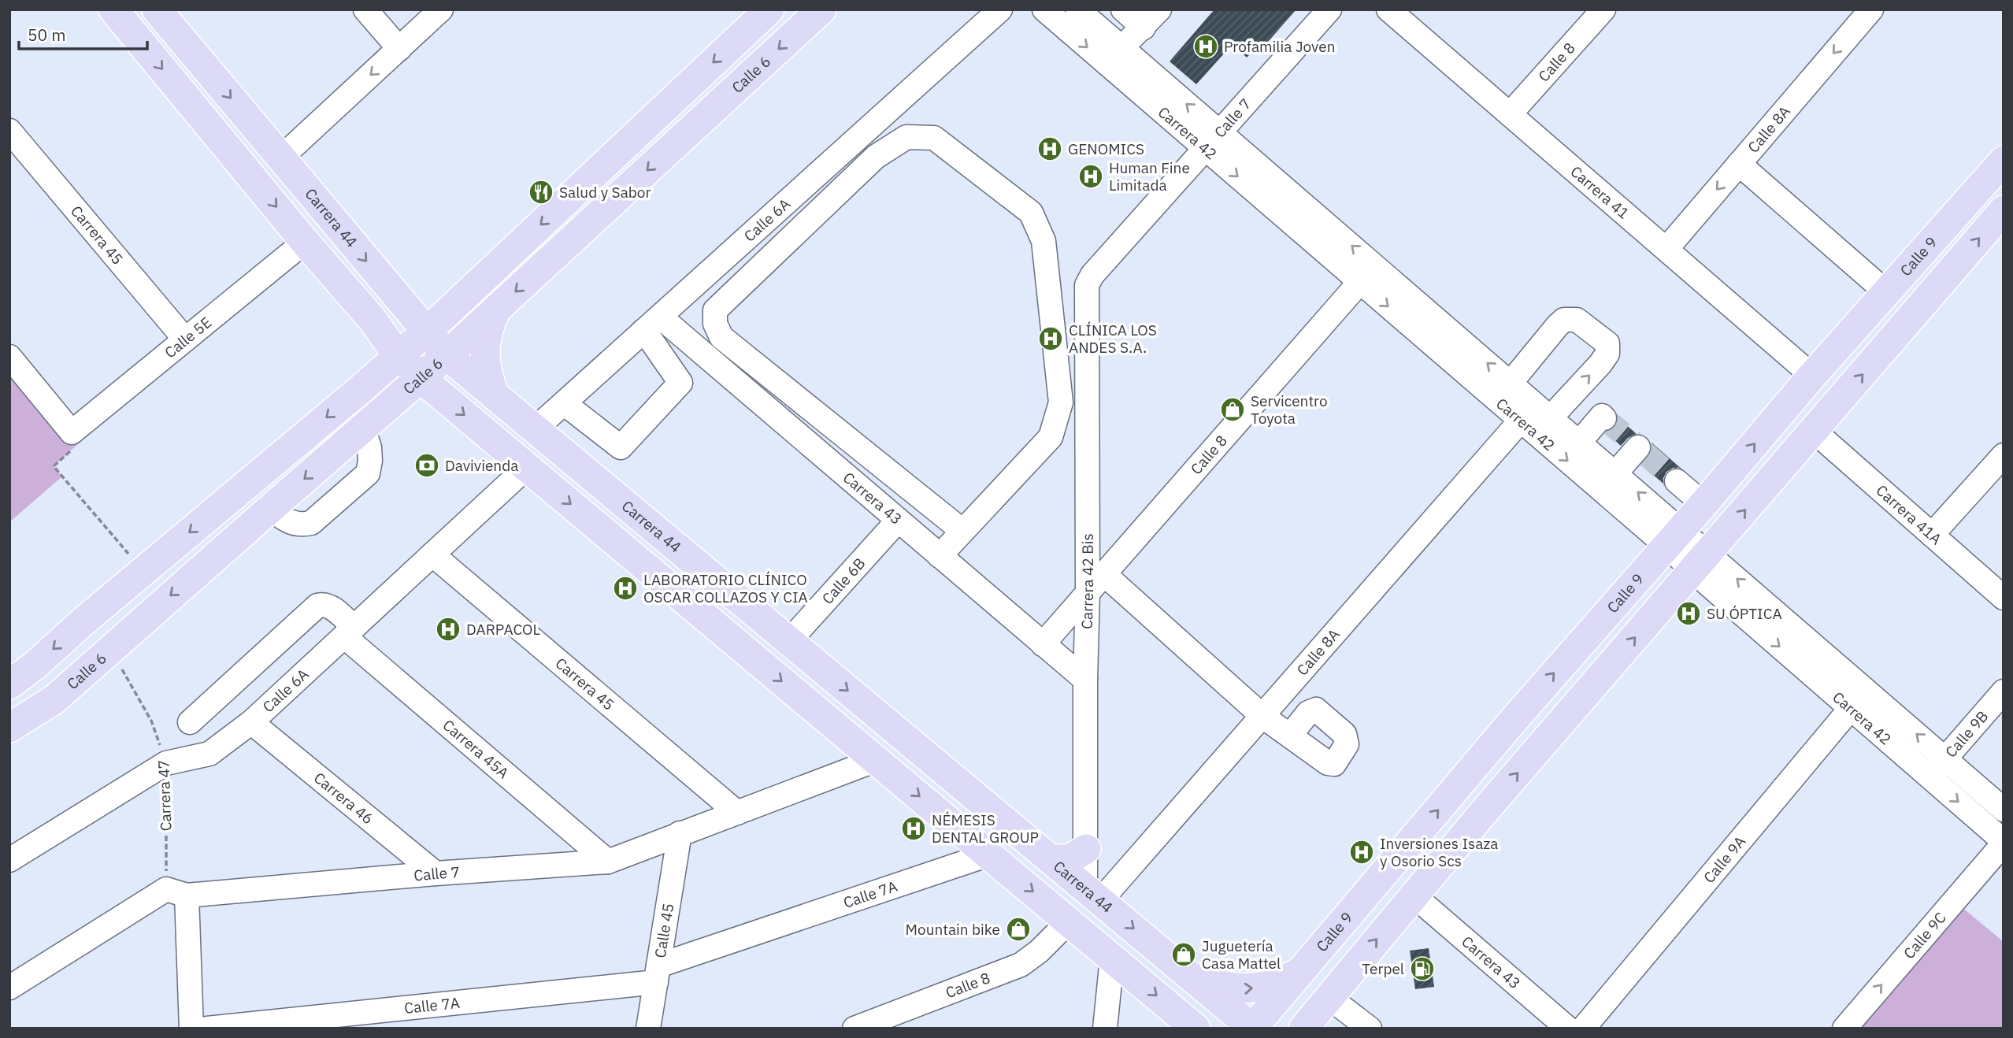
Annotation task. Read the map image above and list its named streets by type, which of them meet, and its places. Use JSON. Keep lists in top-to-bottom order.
{
  "streets": {
    "main road": ["Calle 6", "Carrera 44", "Calle 9"],
    "street": [
      "Calle 8",
      "Calle 7",
      "Calle 8A",
      "Carrera 42",
      "Carrera 41",
      "Calle 6A",
      "Carrera 45",
      "Calle 5E",
      "Carrera 43",
      "Carrera 41A",
      "Calle 6B",
      "Carrera 42 Bis",
      "Calle 9B",
      "Carrera 45A",
      "Carrera 46",
      "Calle 9A",
      "Calle 7A",
      "Calle 45",
      "Calle 9C"
    ],
    "path": ["Carrera 47"]
  },
  "crossings": [
    ["Calle 8", "Carrera 42"],
    ["Calle 8", "Carrera 41"],
    ["Calle 8", "Carrera 43"],
    ["Calle 8", "Carrera 42 Bis"],
    ["Calle 6", "Carrera 44"],
    ["Calle 6", "Carrera 47"],
    ["Calle 7", "Carrera 42"],
    ["Calle 7", "Carrera 45"],
    ["Calle 7", "Carrera 42 Bis"],
    ["Calle 7", "Carrera 45A"],
    ["Calle 7", "Carrera 47"],
    ["Calle 7", "Carrera 46"],
    ["Calle 7", "Calle 45"],
    ["Calle 8A", "Carrera 42"],
    ["Calle 8A", "Carrera 41"],
    ["Calle 8A", "Carrera 44"],
    ["Calle 8A", "Carrera 42 Bis"],
    ["Carrera 42", "Calle 9"],
    ["Carrera 42", "Calle 9B"],
    ["Carrera 42", "Calle 9A"],
    ["Carrera 42", "Calle 9C"],
    ["Carrera 41", "Calle 9"],
    ["Carrera 44", "Calle 6A"],
    ["Carrera 44", "Calle 9"],
    ["Carrera 44", "Calle 6B"],
    ["Carrera 44", "Carrera 42 Bis"],
    ["Calle 6A", "Carrera 45"],
    ["Calle 6A", "Carrera 43"],
    ["Calle 6A", "Carrera 45A"],
    ["Calle 6A", "Carrera 47"],
    ["Calle 6A", "Carrera 46"],
    ["Carrera 45", "Calle 5E"],
    ["Carrera 43", "Calle 6B"],
    ["Carrera 43", "Carrera 42 Bis"],
    ["Calle 7A", "Calle 45"]
  ],
  "one_way": ["Calle 6", "Calle 9C"],
  "places": {
    "hospital": [
      "Profamilia Joven",
      "GENOMICS",
      "Human Fine Limitada",
      "CLÍNICA LOS ANDES S.A.",
      "LABORATORIO CLÍNICO OSCAR COLLAZOS Y CIA",
      "SU ÓPTICA",
      "DARPACOL",
      "NÉMESIS DENTAL GROUP",
      "Inversiones Isaza y Osorio Scs"
    ],
    "restaurant": ["Salud y Sabor"],
    "shop": ["Servicentro Toyota", "Mountain bike", "Juguetería Casa Mattel"],
    "bank": ["Davivienda"],
    "fuel station": ["Terpel"]
  },
  "scale_bar": "50 m"
}
